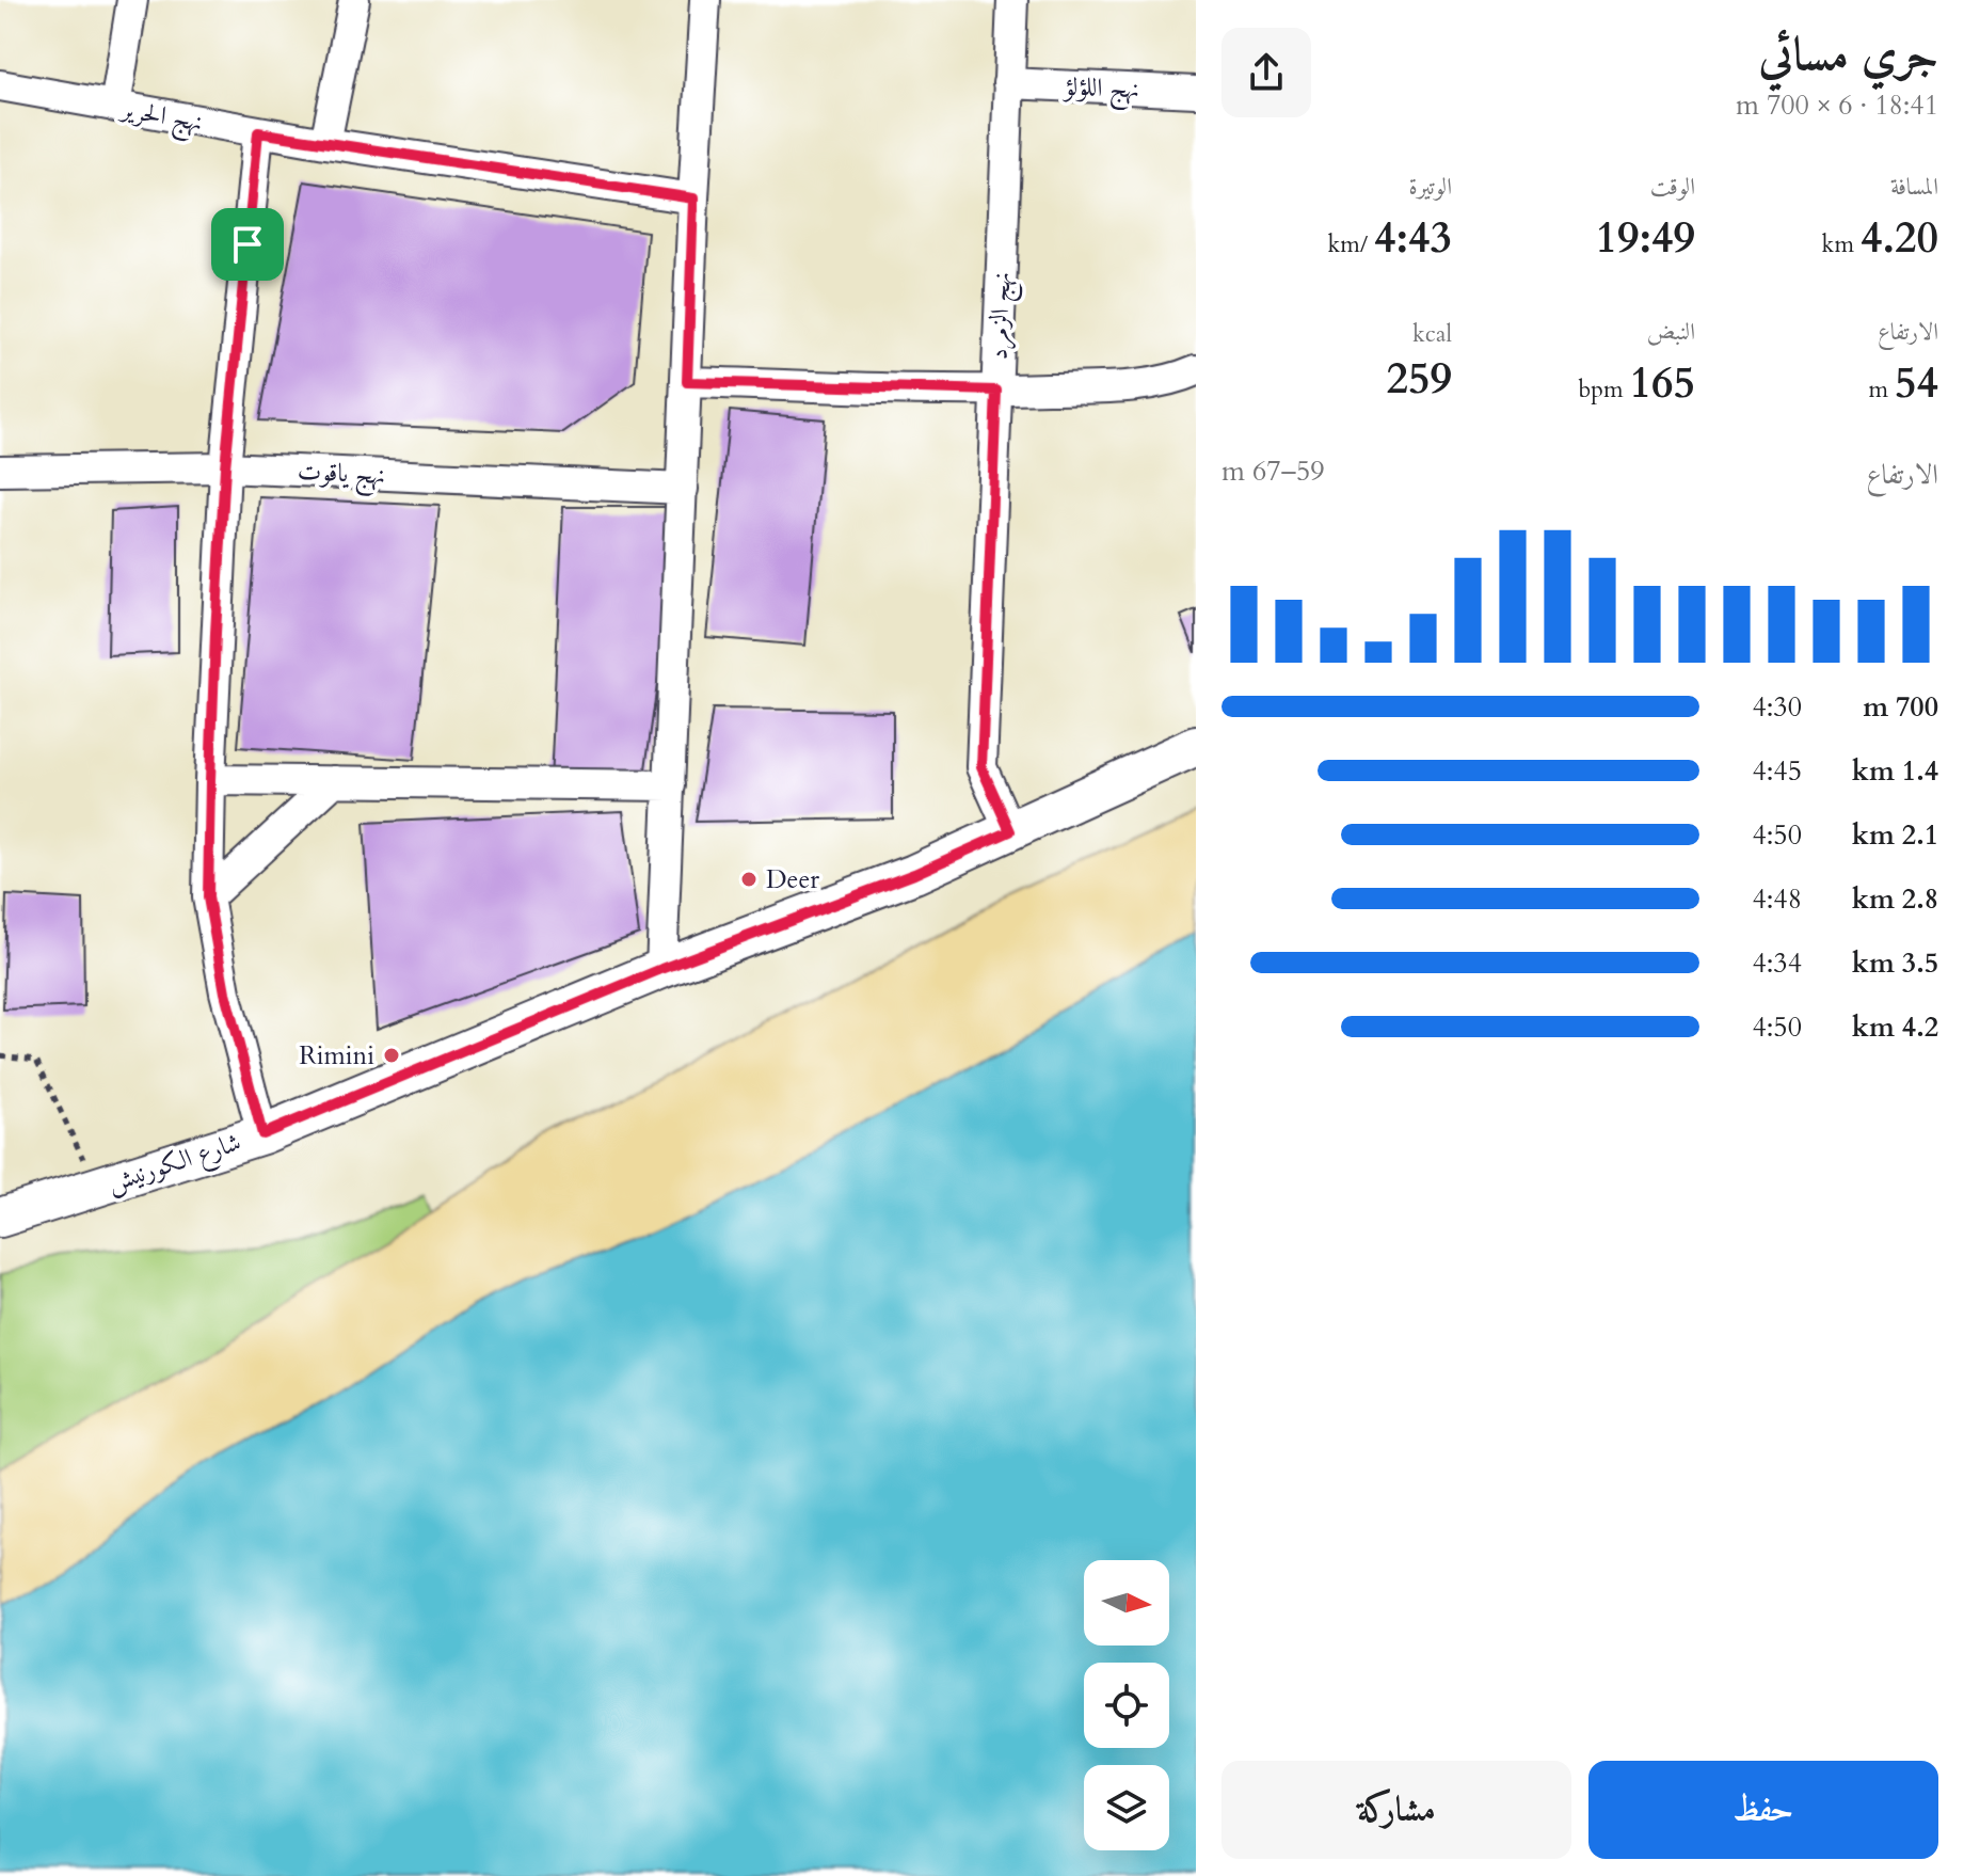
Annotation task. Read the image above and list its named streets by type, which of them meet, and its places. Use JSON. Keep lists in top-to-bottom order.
{
  "streets": {
    "main road": ["شارع الكورنيش"],
    "street": [
      "نهج اللؤلؤ",
      "نهج الحرير",
      "نهج الزمرد",
      "نهج ياقوت"
    ]
  },
  "crossings": [
    ["نهج اللؤلؤ", "نهج الزمرد"],
    ["نهج الزمرد", "شارع الكورنيش"]
  ],
  "places": ["Deer", "Rimini"],
  "north": "right",
  "page": {
    "heading": ["جري مسائي", "18:41 · 6 × 700 m"],
    "stats": [
      ["المسافة", "4.20 km"],
      ["الوقت", "19:49"],
      ["الوتيرة", "4:43 /km"],
      ["الارتفاع", "54 m"],
      ["النبض", "165 bpm"],
      ["kcal", "259"]
    ],
    "chart": ["الارتفاع", "59–67 m"],
    "list": [
      {
        "name": "700 m",
        "note": "4:30"
      },
      {
        "name": "1.4 km",
        "note": "4:45"
      },
      {
        "name": "2.1 km",
        "note": "4:50"
      },
      {
        "name": "2.8 km",
        "note": "4:48"
      },
      {
        "name": "3.5 km",
        "note": "4:34"
      },
      {
        "name": "4.2 km",
        "note": "4:50"
      }
    ],
    "buttons": ["حفظ", "مشاركة"]
  }
}
